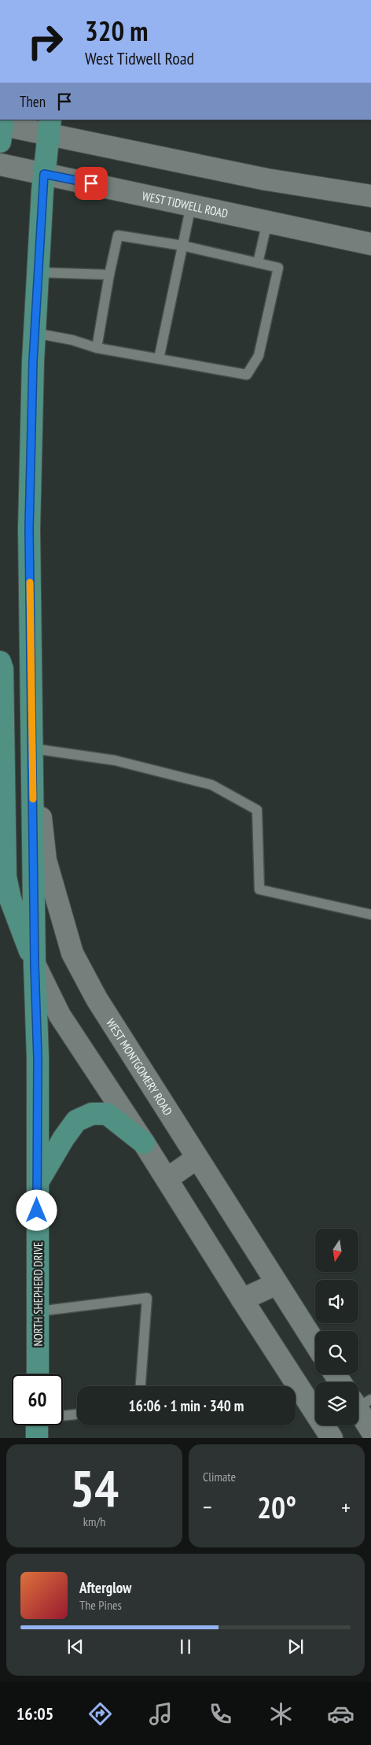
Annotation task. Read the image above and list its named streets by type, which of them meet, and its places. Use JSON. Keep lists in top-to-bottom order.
{
  "streets": {
    "main road": ["WEST TIDWELL ROAD", "WEST MONTGOMERY ROAD", "NORTH SHEPHERD DRIVE"]
  },
  "crossings": [
    ["WEST TIDWELL ROAD", "NORTH SHEPHERD DRIVE"],
    ["WEST MONTGOMERY ROAD", "NORTH SHEPHERD DRIVE"]
  ],
  "north": "bottom",
  "page": {
    "turn": ["320 m", "West Tidwell Road"],
    "then": "Then",
    "limit": "60",
    "trip": "16:06 · 1 min · 340 m",
    "tile": [
      ["54", "km/h"],
      "Climate"
    ],
    "heat": ["−", "20°", "+"],
    "song": ["Afterglow", "The Pines"],
    "tabs": "16:05"
  }
}
